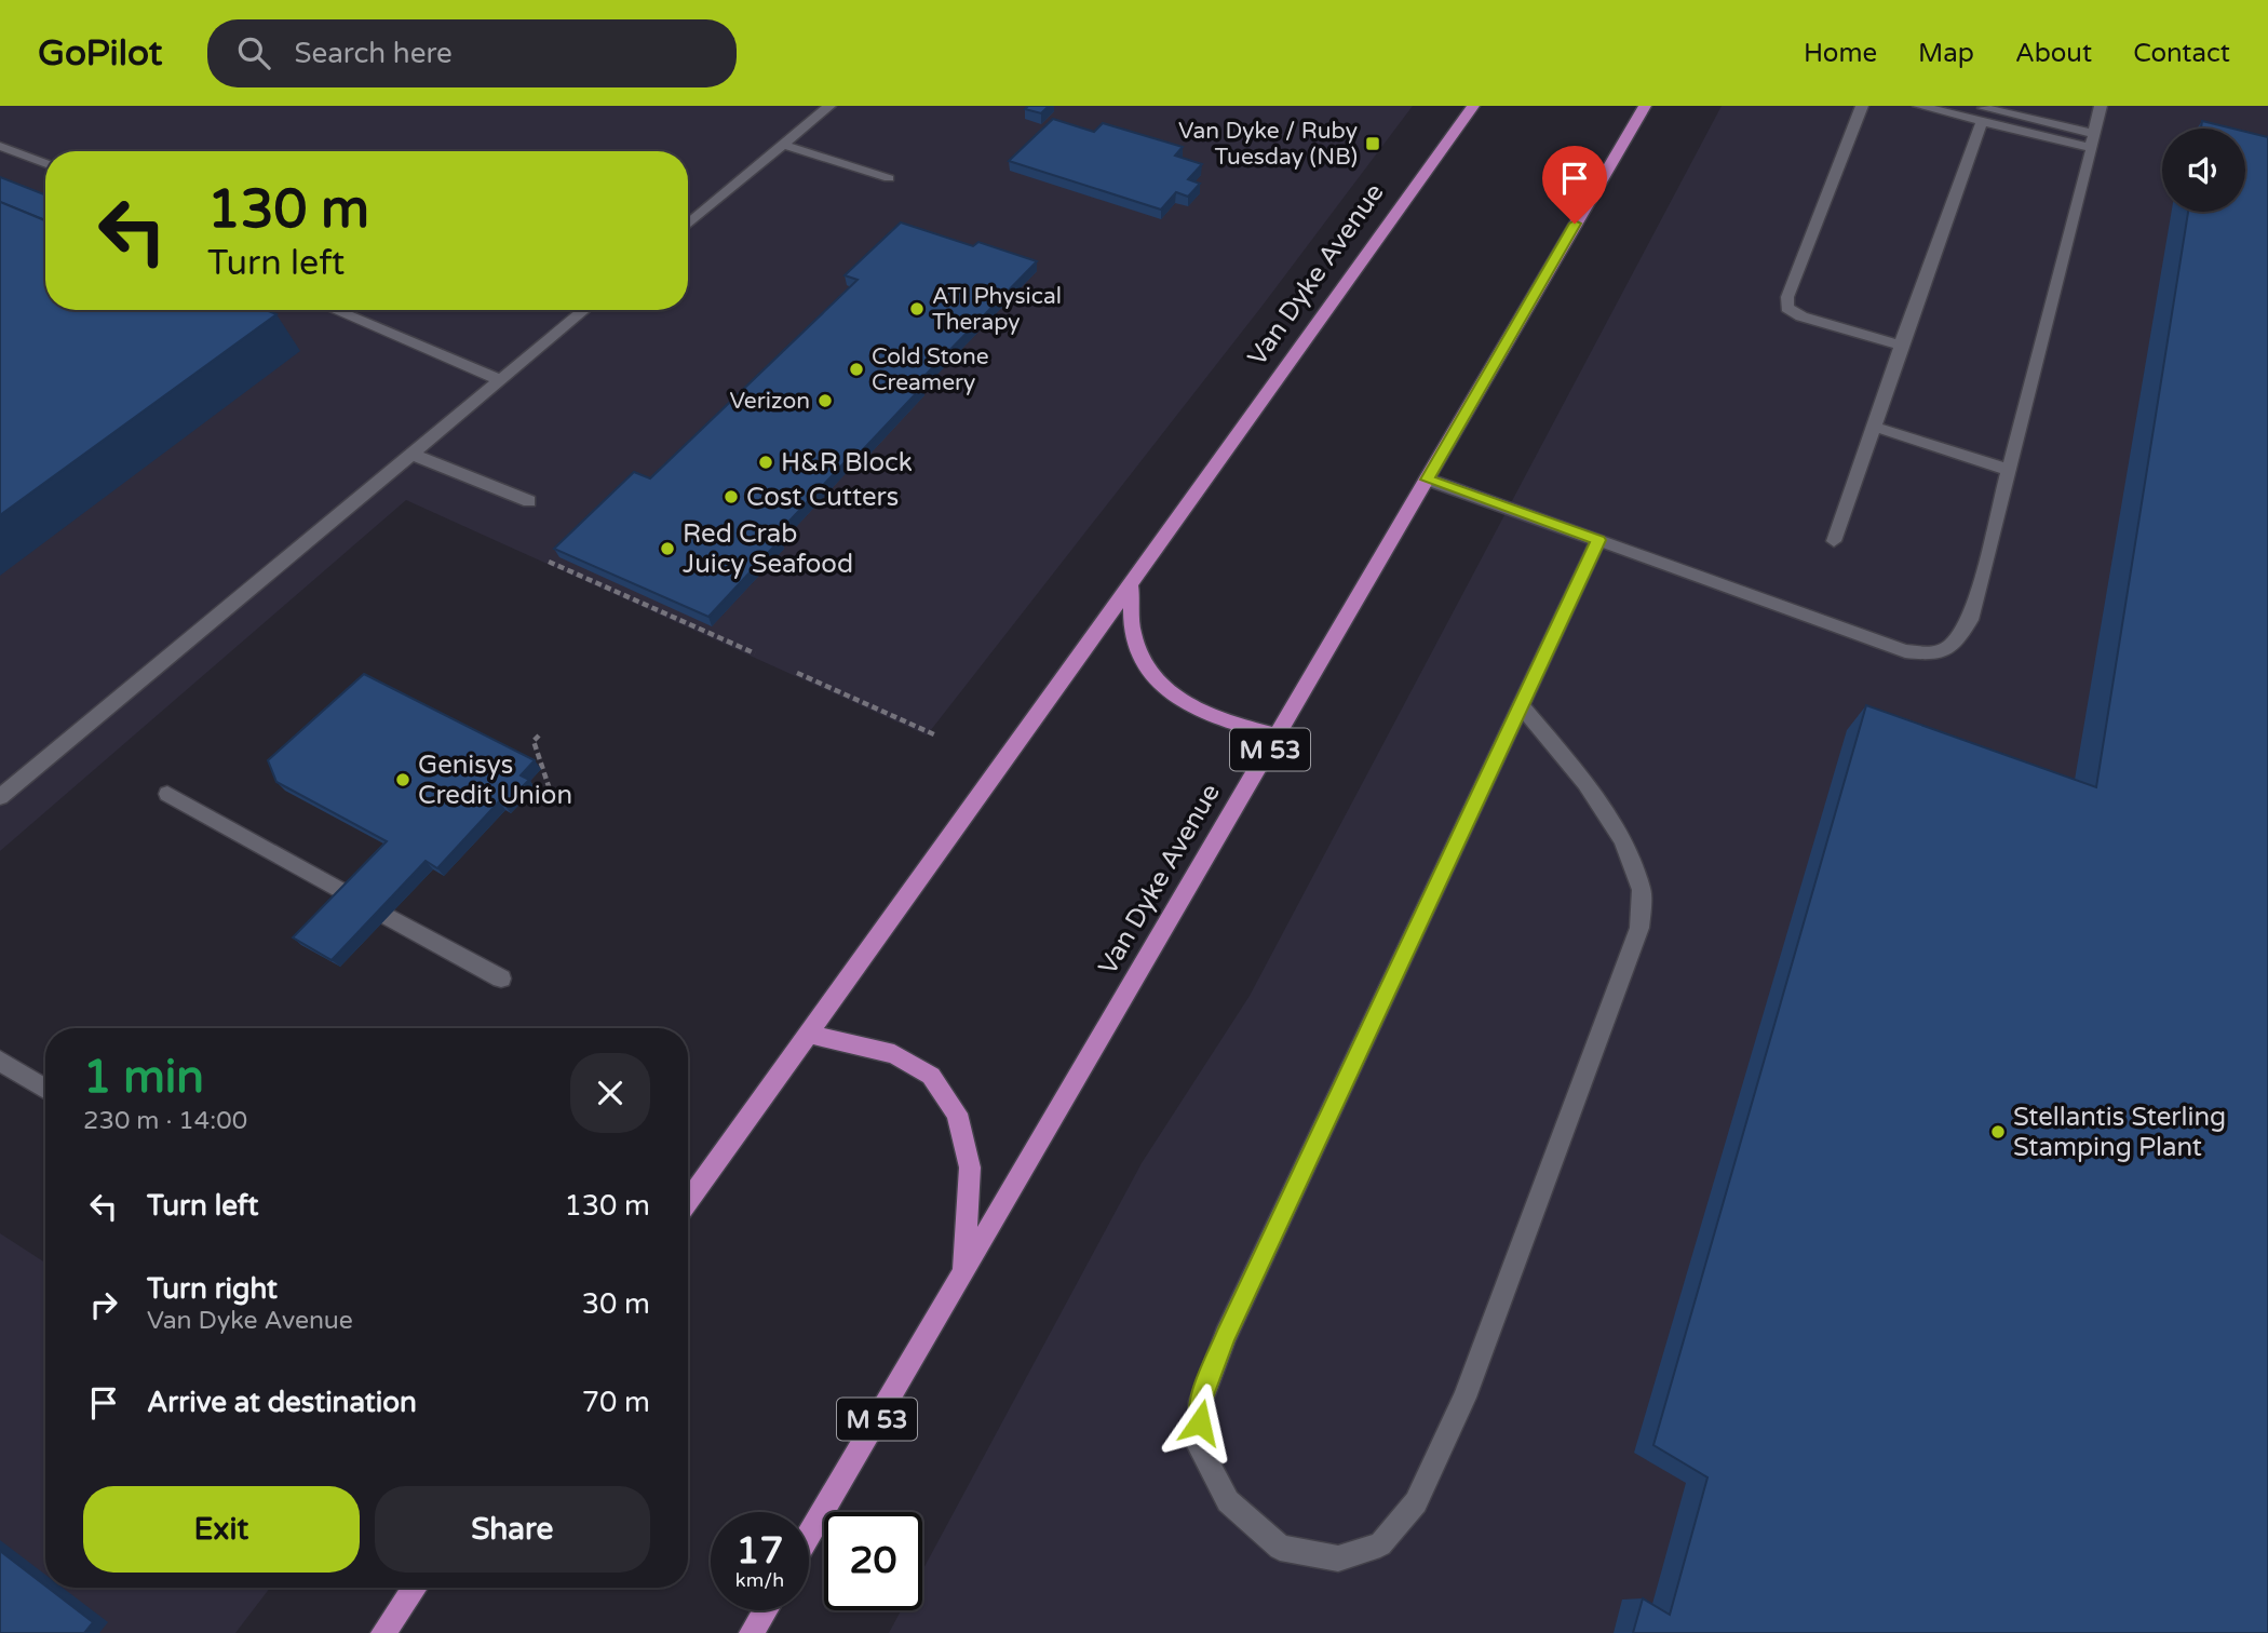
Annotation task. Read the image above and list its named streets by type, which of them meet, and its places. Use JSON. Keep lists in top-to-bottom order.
{
  "streets": {
    "main road": ["Van Dyke Avenue", "M 53"]
  },
  "places": {
    "transit": ["Van Dyke / Ruby Tuesday (NB)"],
    "other": [
      "ATI Physical Therapy",
      "Cold Stone Creamery",
      "Verizon",
      "H&R Block",
      "Cost Cutters",
      "Red Crab Juicy Seafood",
      "Genisys Credit Union",
      "Stellantis Sterling Stamping Plant"
    ]
  },
  "page": {
    "header": "GoPilot",
    "search": "Search here",
    "nav": [
      "Home",
      "Map",
      "About",
      "Contact"
    ],
    "turn": ["130 m", "Turn left"],
    "heading": ["1 min", "230 m · 14:00"],
    "list": [
      {
        "name": "Turn left",
        "value": "130 m"
      },
      {
        "name": "Turn right",
        "note": "Van Dyke Avenue",
        "value": "30 m"
      },
      {
        "name": "Arrive at destination",
        "value": "70 m"
      }
    ],
    "buttons": ["Exit", "Share"],
    "speed": "17 km/h",
    "limit": "20"
  }
}
